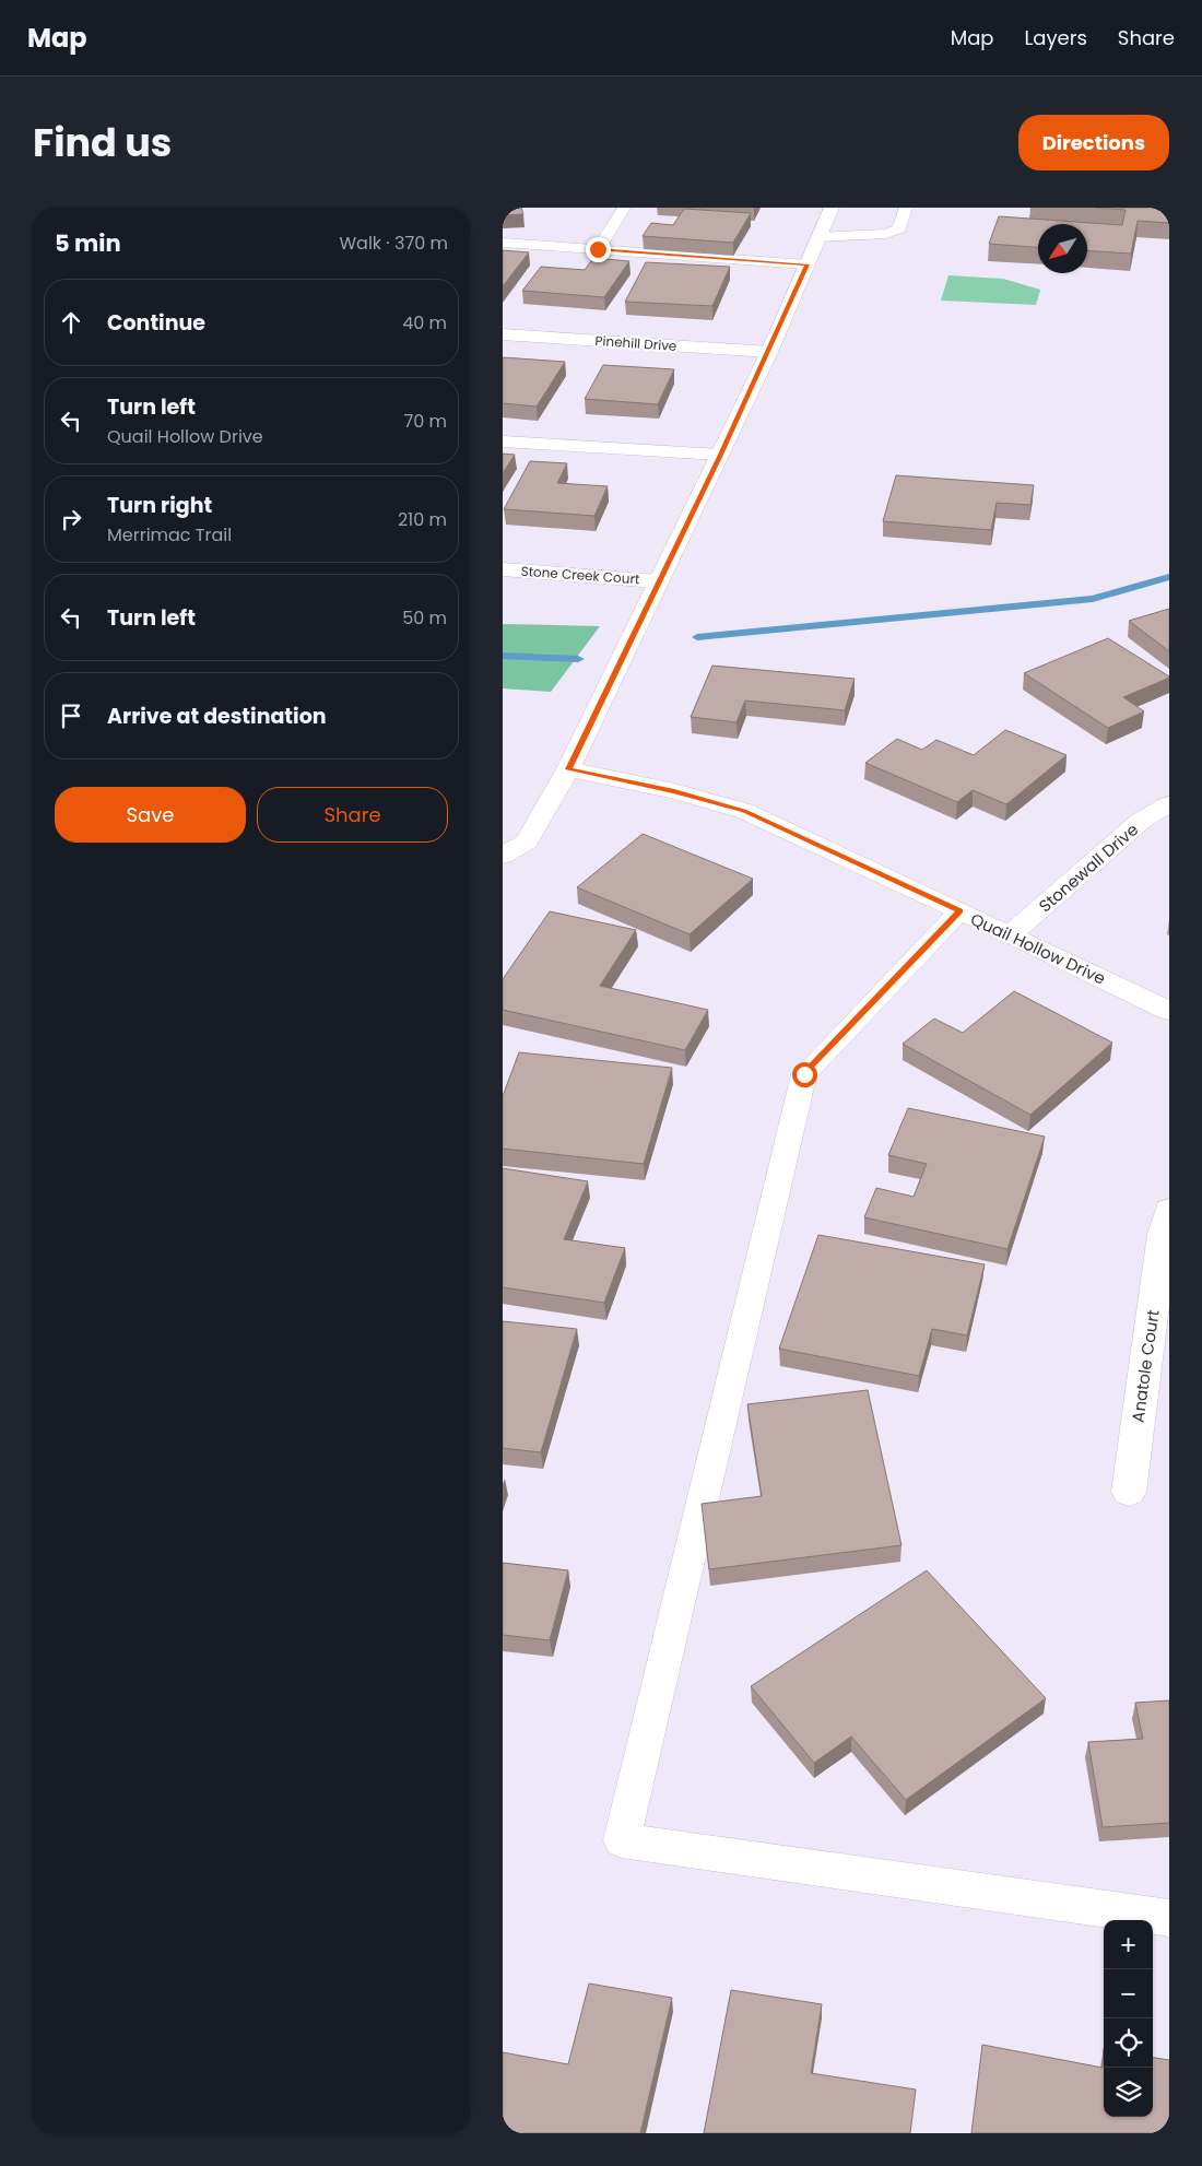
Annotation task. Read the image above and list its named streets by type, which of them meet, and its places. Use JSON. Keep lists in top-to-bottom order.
{
  "streets": {
    "street": [
      "Pinehill Drive",
      "Stone Creek Court",
      "Stonewall Drive",
      "Quail Hollow Drive",
      "Anatole Court"
    ]
  },
  "crossings": [
    ["Stonewall Drive", "Quail Hollow Drive"]
  ],
  "north": "bottom left",
  "page": {
    "header": "Map",
    "nav": ["Map", "Layers", "Share"],
    "title": "Find us",
    "buttons": [
      "Directions",
      ["Save", "Share"]
    ],
    "heading": ["5 min", "Walk · 370 m"],
    "list": [
      ["Continue", "40 m"],
      ["Turn left", "Quail Hollow Drive", "70 m"],
      ["Turn right", "Merrimac Trail", "210 m"],
      ["Turn left", "50 m"],
      "Arrive at destination"
    ],
    "map_buttons": ["+", "−"]
  }
}
